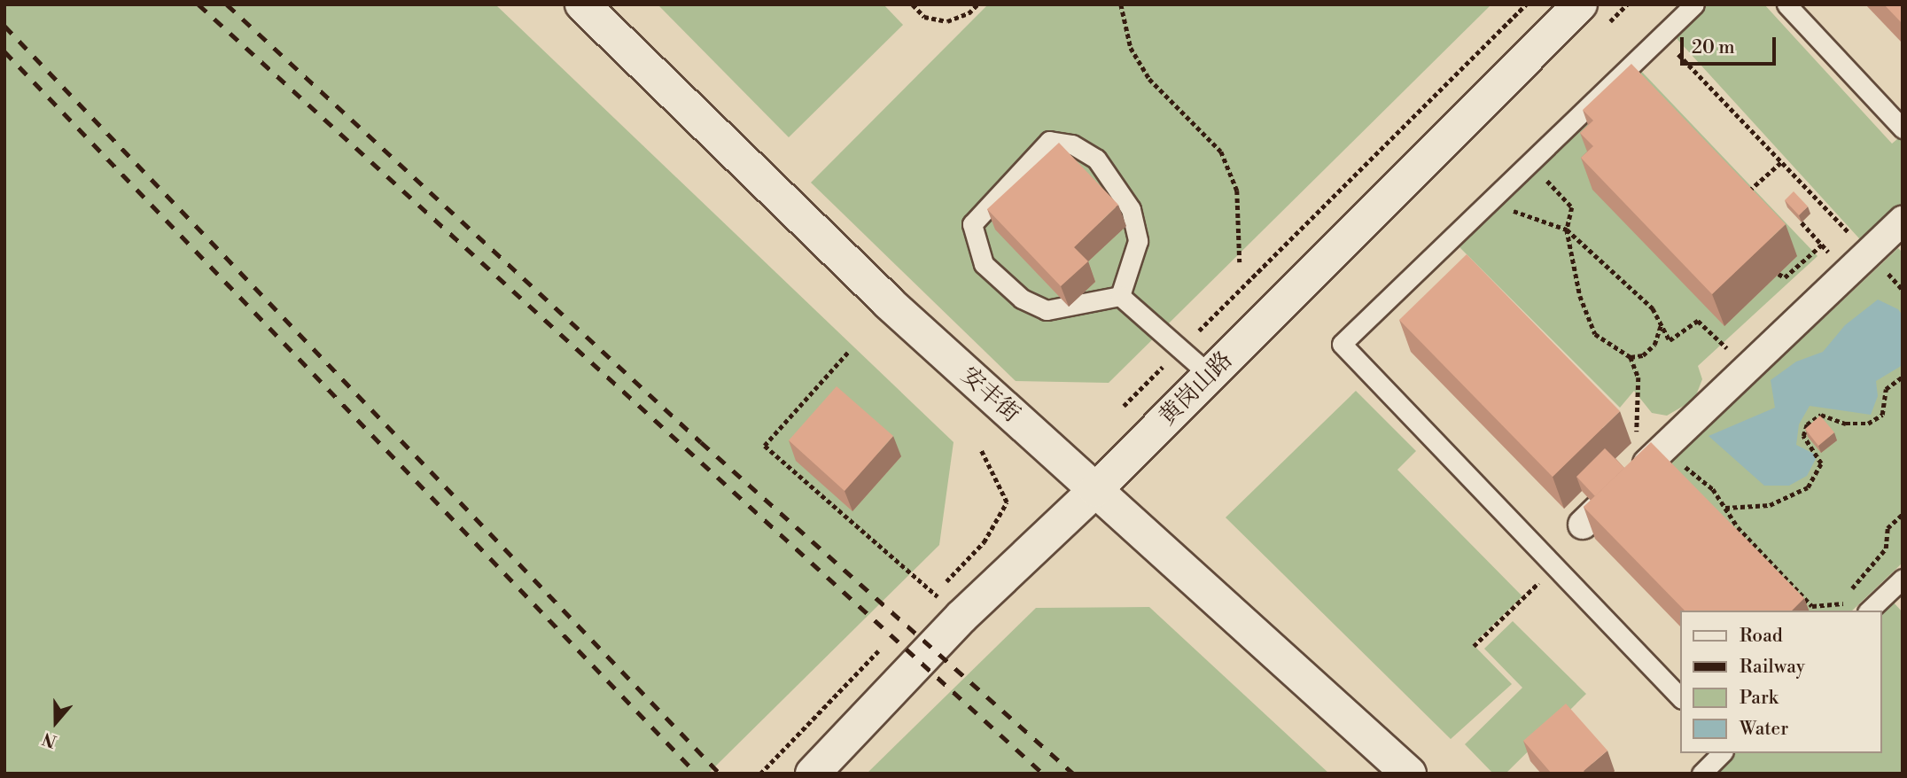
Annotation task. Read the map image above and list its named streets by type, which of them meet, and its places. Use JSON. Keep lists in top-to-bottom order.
{
  "streets": {
    "street": ["黄岗山路", "安丰街"]
  },
  "crossings": [
    ["黄岗山路", "安丰街"]
  ],
  "legend": [
    "Road",
    "Railway",
    "Park",
    "Water"
  ],
  "scale_bar": "20 m",
  "north": "bottom"
}
